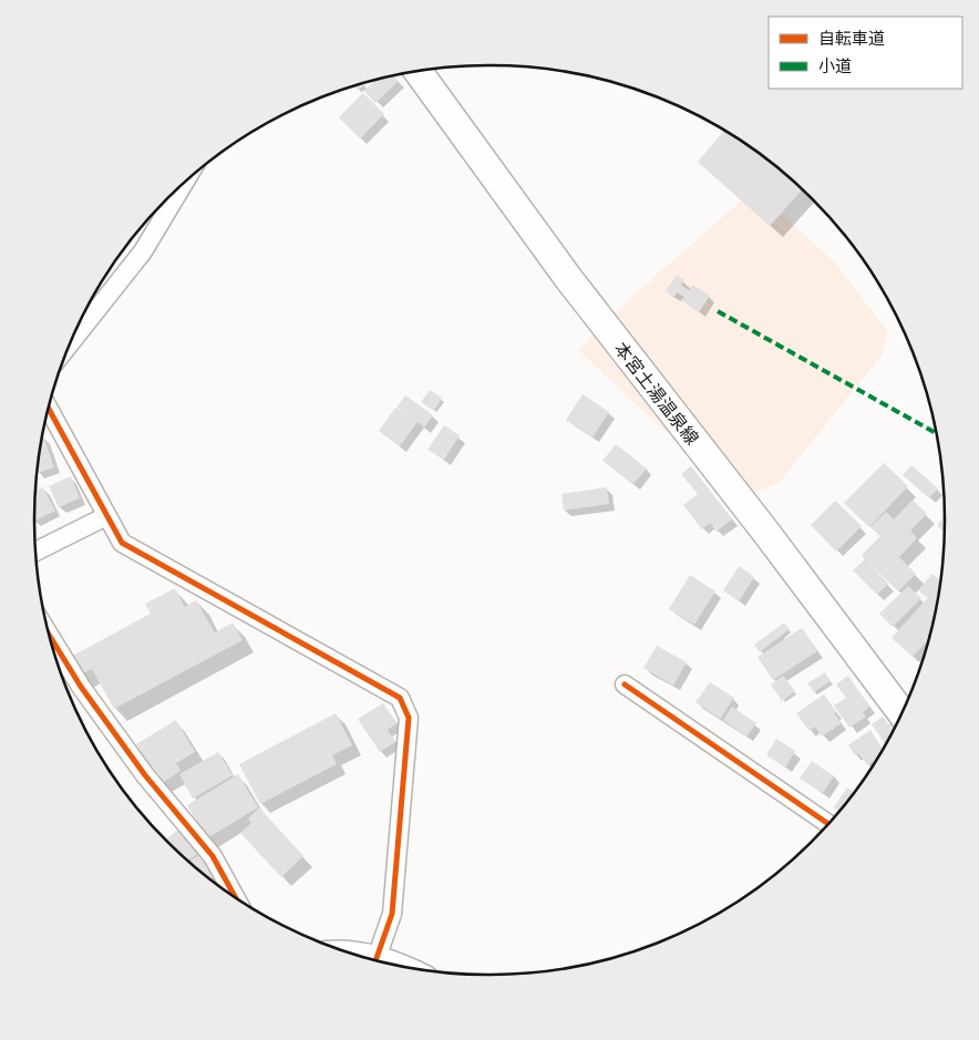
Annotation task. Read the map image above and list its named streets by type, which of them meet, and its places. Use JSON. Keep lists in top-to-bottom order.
{
  "streets": {
    "main road": ["本宮土湯温泉線"]
  },
  "legend": ["自転車道", "小道"]
}
